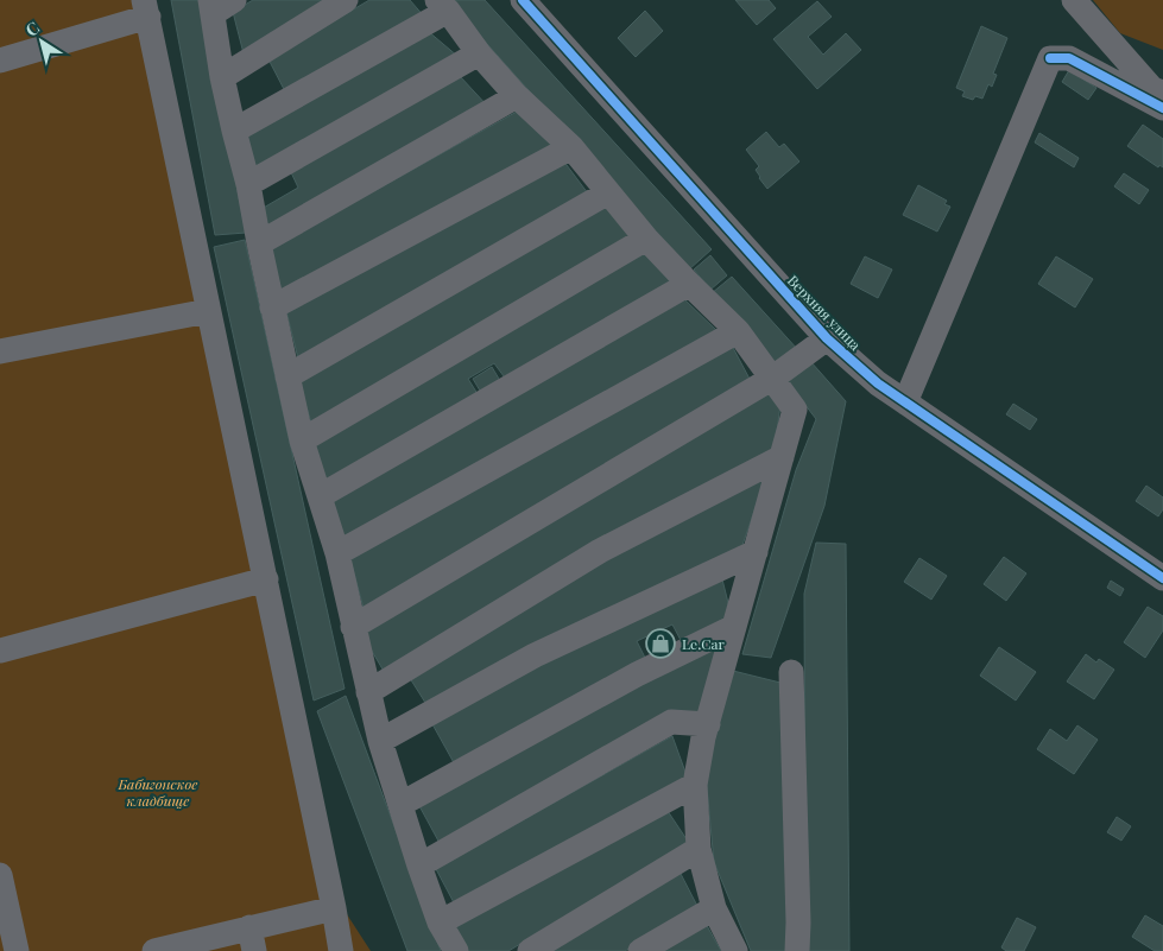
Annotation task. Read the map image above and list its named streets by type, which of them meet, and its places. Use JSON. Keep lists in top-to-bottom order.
{
  "streets": {
    "street": ["Верхняя улица"]
  },
  "parks": ["Бабигонское кладбище"],
  "places": {
    "shop": ["Le.Car"]
  },
  "north": "top left"
}
